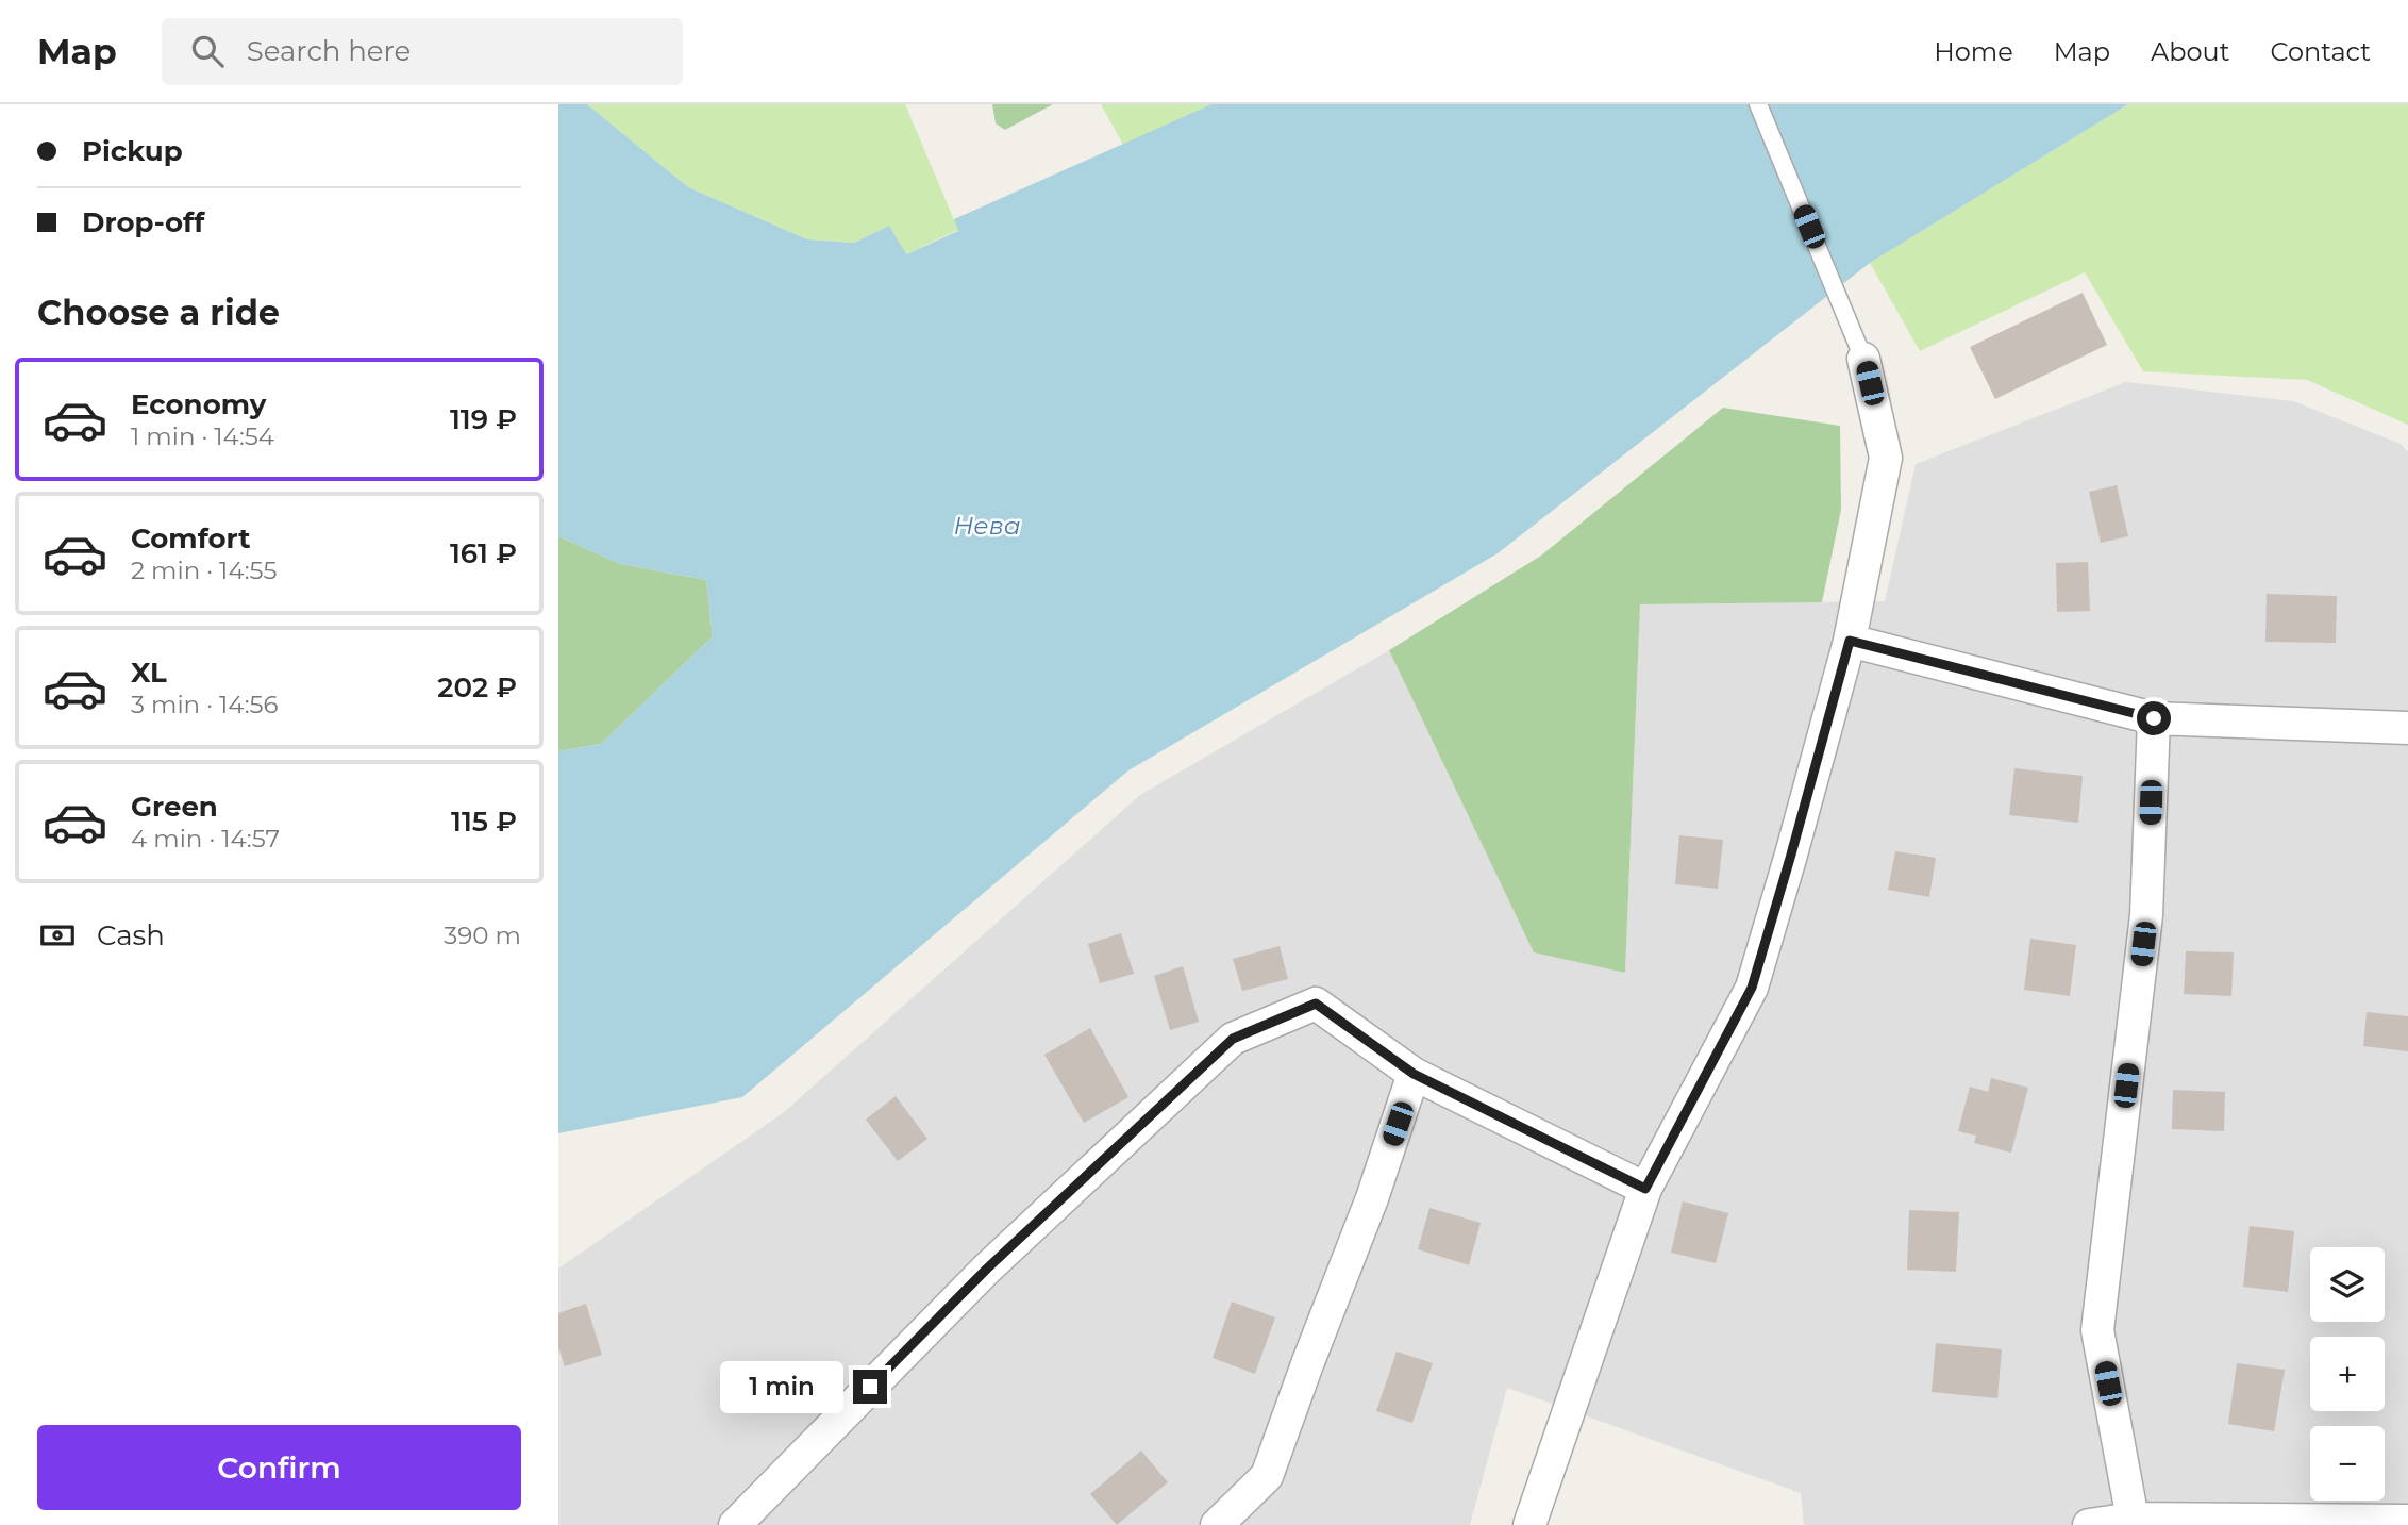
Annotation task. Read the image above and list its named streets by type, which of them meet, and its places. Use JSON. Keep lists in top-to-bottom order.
{
  "water": ["Нева"],
  "page": {
    "header": "Map",
    "search": "Search here",
    "nav": [
      "Home",
      "Map",
      "About",
      "Contact"
    ],
    "banner": ["Pickup", "Drop-off"],
    "heading": "Choose a ride",
    "list": [
      {
        "name": "Economy",
        "note": "1 min · 14:54",
        "value": "119 ₽"
      },
      {
        "name": "Comfort",
        "note": "2 min · 14:55",
        "value": "161 ₽"
      },
      {
        "name": "XL",
        "note": "3 min · 14:56",
        "value": "202 ₽"
      },
      {
        "name": "Green",
        "note": "4 min · 14:57",
        "value": "115 ₽"
      }
    ],
    "pay": ["Cash", "390 m"],
    "map_buttons": ["+", "−"],
    "bubble": "1 min",
    "buttons": "Confirm"
  }
}
